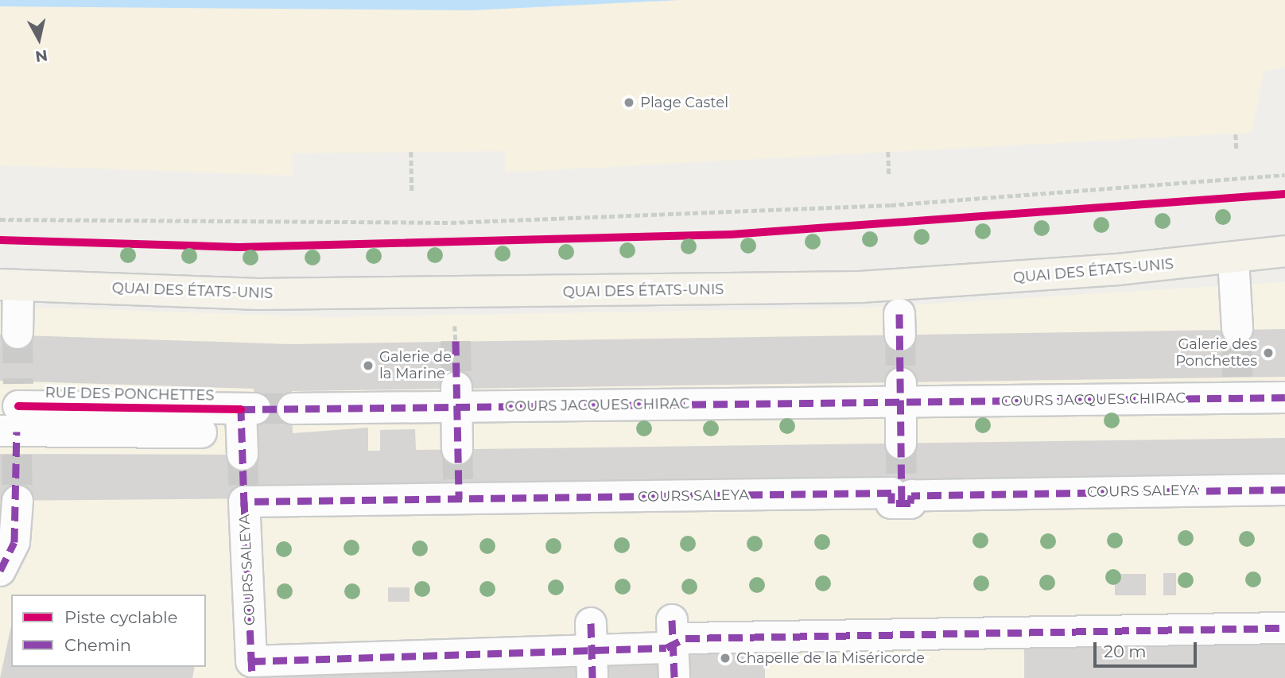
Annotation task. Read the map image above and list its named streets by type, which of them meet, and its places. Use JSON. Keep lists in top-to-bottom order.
{
  "streets": {
    "main road": ["QUAI DES ÉTATS-UNIS"],
    "street": ["RUE DES PONCHETTES", "COURS JACQUES CHIRAC", "COURS SALEYA"]
  },
  "places": [
    "Plage Castel",
    "Galerie des Ponchettes",
    "Galerie de la Marine",
    "Chapelle de la Miséricorde"
  ],
  "legend": ["Piste cyclable", "Chemin"],
  "scale_bar": "20 m",
  "north": "bottom"
}
